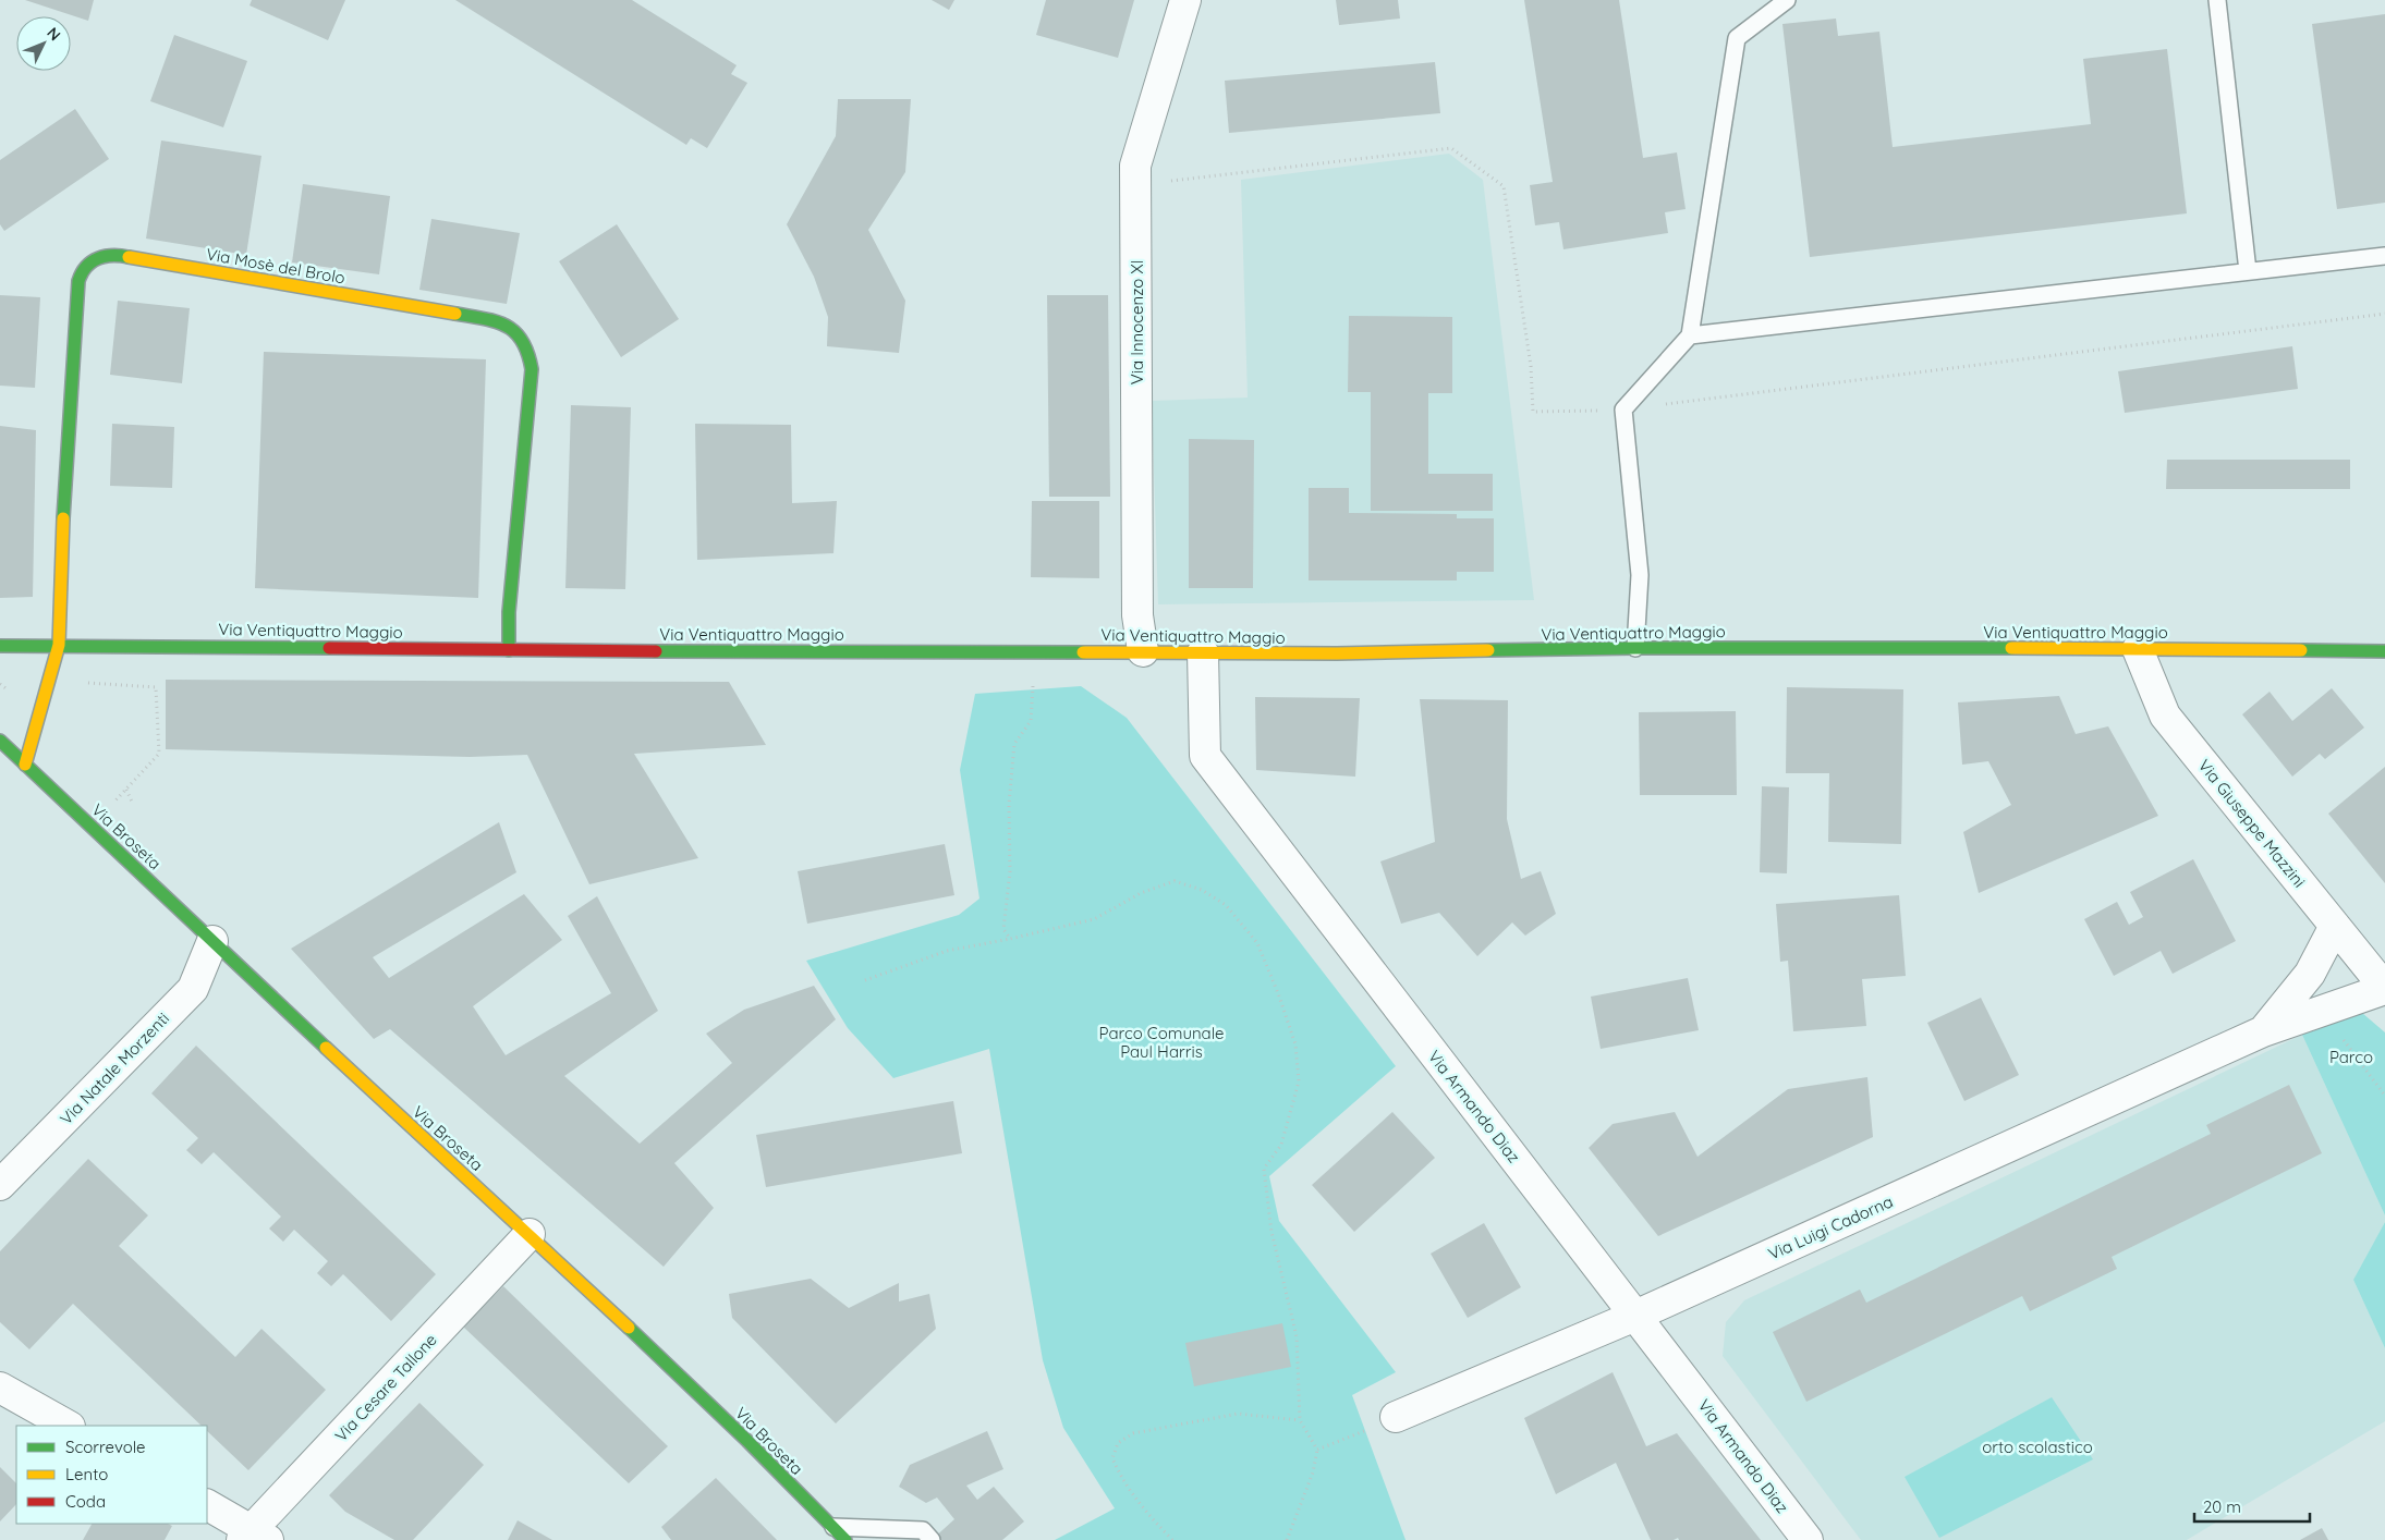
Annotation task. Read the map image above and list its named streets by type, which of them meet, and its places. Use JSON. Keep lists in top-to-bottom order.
{
  "streets": {
    "street": [
      "Via Mosè del Brolo",
      "Via Innocenzo XI",
      "Via Ventiquattro Maggio",
      "Via Giuseppe Mazzini",
      "Via Broseta",
      "Via Natale Morzenti",
      "Via Armando Diaz",
      "Via Luigi Cadorna",
      "Via Cesare Tallone"
    ]
  },
  "crossings": [
    ["Via Mosè del Brolo", "Via Ventiquattro Maggio"],
    ["Via Innocenzo XI", "Via Ventiquattro Maggio"],
    ["Via Ventiquattro Maggio", "Via Giuseppe Mazzini"],
    ["Via Ventiquattro Maggio", "Via Armando Diaz"],
    ["Via Giuseppe Mazzini", "Via Luigi Cadorna"],
    ["Via Broseta", "Via Natale Morzenti"],
    ["Via Broseta", "Via Cesare Tallone"],
    ["Via Armando Diaz", "Via Luigi Cadorna"]
  ],
  "parks": ["Parco Comunale Paul Harris", "Parco", "orto scolastico"],
  "legend": ["Scorrevole", "Lento", "Coda"],
  "scale_bar": "20 m",
  "north": "top right"
}
